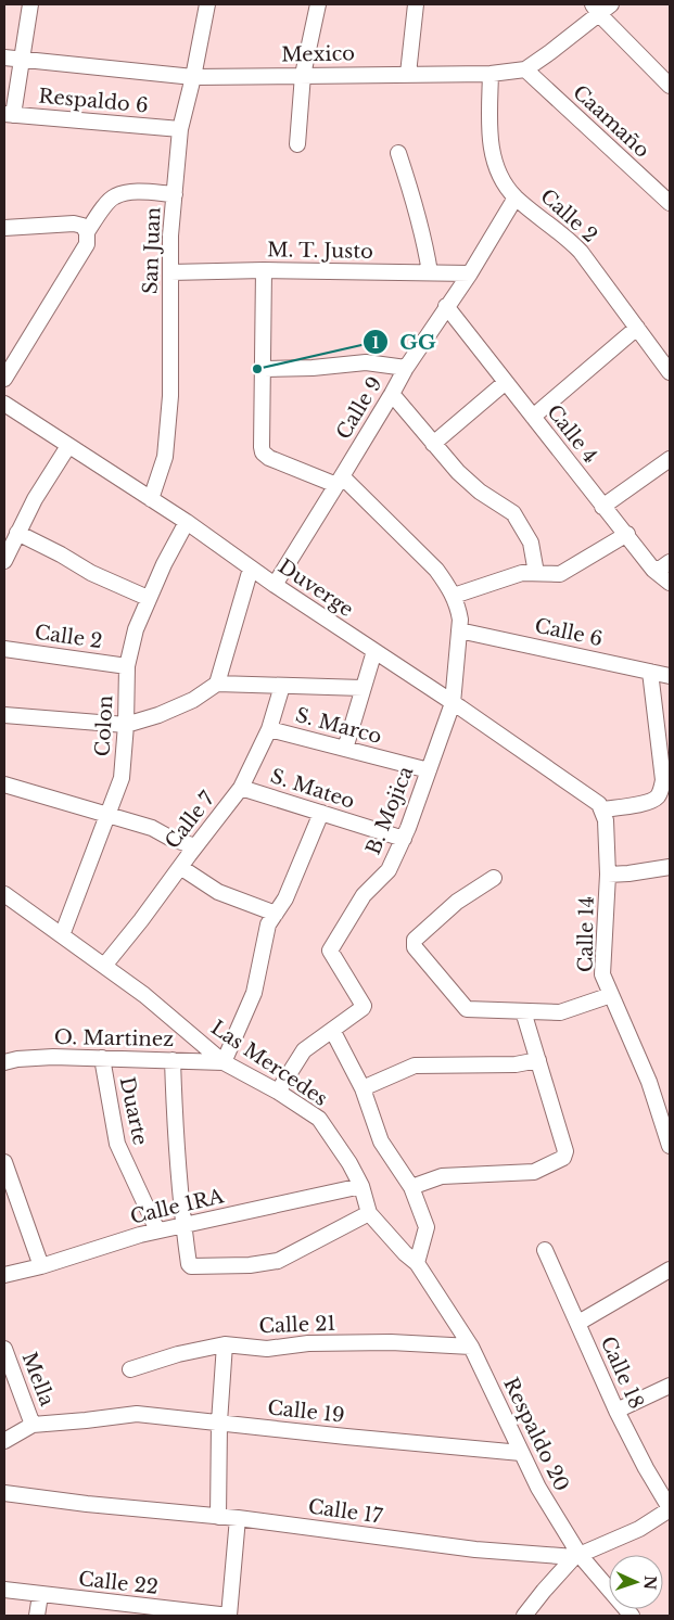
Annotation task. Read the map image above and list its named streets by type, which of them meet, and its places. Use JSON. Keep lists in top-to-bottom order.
{
  "streets": {
    "street": [
      "Mexico",
      "Respaldo 6",
      "Caamaño",
      "Calle 2",
      "San Juan",
      "M. T. Justo",
      "Calle 9",
      "Calle 4",
      "Duverge",
      "Calle 6",
      "Colon",
      "S. Marco",
      "S. Mateo",
      "B. Mojica",
      "Calle 7",
      "Calle 14",
      "O. Martinez",
      "Las Mercedes",
      "Duarte",
      "Calle 1RA",
      "Calle 21",
      "Calle 18",
      "Mella",
      "Calle 19",
      "Respaldo 20",
      "Calle 17",
      "Calle 22"
    ]
  },
  "crossings": [
    ["Mexico", "Caamaño"],
    ["Mexico", "Calle 2"],
    ["Mexico", "San Juan"],
    ["Respaldo 6", "San Juan"],
    ["Calle 2", "Calle 9"],
    ["Calle 2", "Colon"],
    ["San Juan", "M. T. Justo"],
    ["San Juan", "Duverge"],
    ["M. T. Justo", "Calle 9"],
    ["Calle 9", "Calle 4"],
    ["Calle 9", "Duverge"],
    ["Duverge", "Colon"],
    ["Duverge", "B. Mojica"],
    ["Duverge", "Calle 14"],
    ["Calle 6", "B. Mojica"],
    ["Colon", "Las Mercedes"],
    ["S. Marco", "B. Mojica"],
    ["S. Marco", "Calle 7"],
    ["S. Mateo", "B. Mojica"],
    ["S. Mateo", "Calle 7"],
    ["Calle 7", "Las Mercedes"],
    ["O. Martinez", "Las Mercedes"],
    ["O. Martinez", "Duarte"],
    ["Las Mercedes", "Calle 1RA"],
    ["Las Mercedes", "Respaldo 20"],
    ["Duarte", "Calle 1RA"],
    ["Calle 21", "Respaldo 20"],
    ["Calle 18", "Calle 17"],
    ["Mella", "Calle 19"],
    ["Calle 19", "Respaldo 20"],
    ["Respaldo 20", "Calle 17"]
  ],
  "places": ["GG"],
  "north": "right"
}
